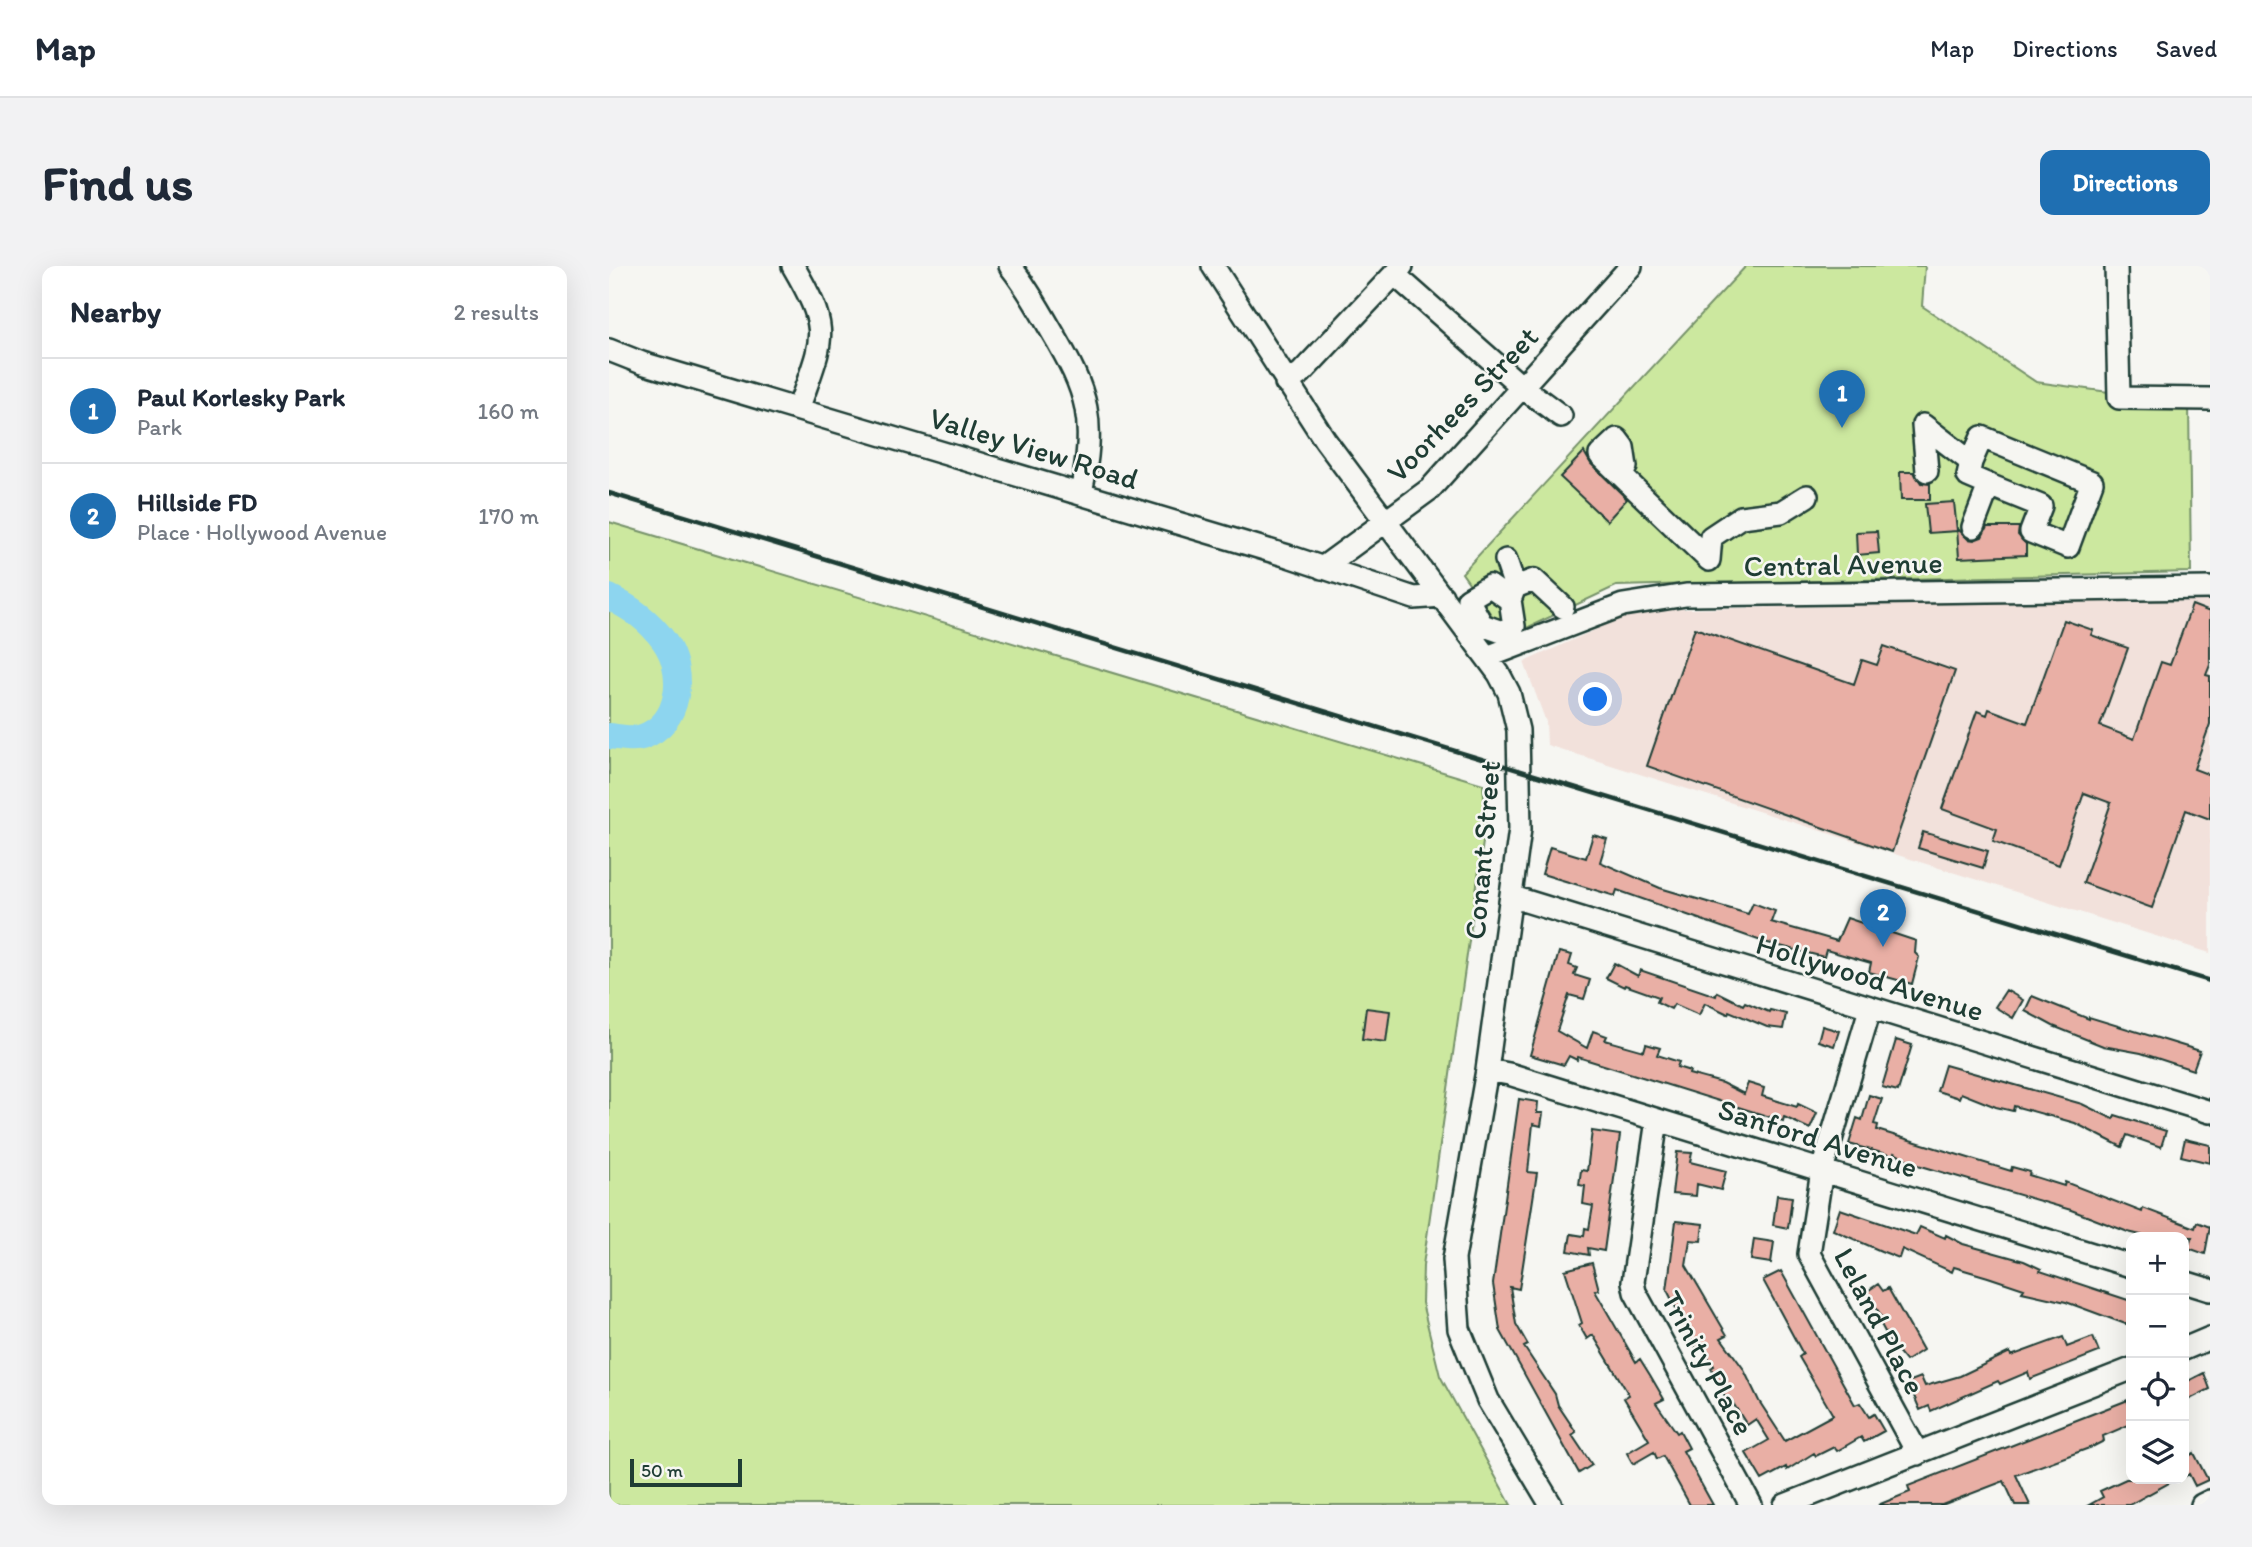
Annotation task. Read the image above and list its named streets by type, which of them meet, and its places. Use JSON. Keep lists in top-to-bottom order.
{
  "streets": {
    "street": [
      "Voorhees Street",
      "Valley View Road",
      "Central Avenue",
      "Conant Street",
      "Hollywood Avenue",
      "Sanford Avenue",
      "Leland Place",
      "Trinity Place"
    ]
  },
  "crossings": [
    ["Voorhees Street", "Valley View Road"],
    ["Voorhees Street", "Conant Street"],
    ["Valley View Road", "Conant Street"],
    ["Central Avenue", "Conant Street"],
    ["Conant Street", "Hollywood Avenue"],
    ["Conant Street", "Sanford Avenue"],
    ["Hollywood Avenue", "Leland Place"],
    ["Sanford Avenue", "Leland Place"],
    ["Sanford Avenue", "Trinity Place"]
  ],
  "scale_bar": "50 m",
  "page": {
    "header": "Map",
    "nav": ["Map", "Directions", "Saved"],
    "buttons": "Directions",
    "title": "Find us",
    "heading": ["Nearby", "2 results"],
    "list": [
      {
        "mark": "1",
        "name": "Paul Korlesky Park",
        "note": "Park",
        "value": "160 m"
      },
      {
        "mark": "2",
        "name": "Hillside FD",
        "note": "Place · Hollywood Avenue",
        "value": "170 m"
      }
    ],
    "pins": ["1", "2"],
    "map_buttons": ["+", "−"],
    "scale": "50 m"
  }
}
